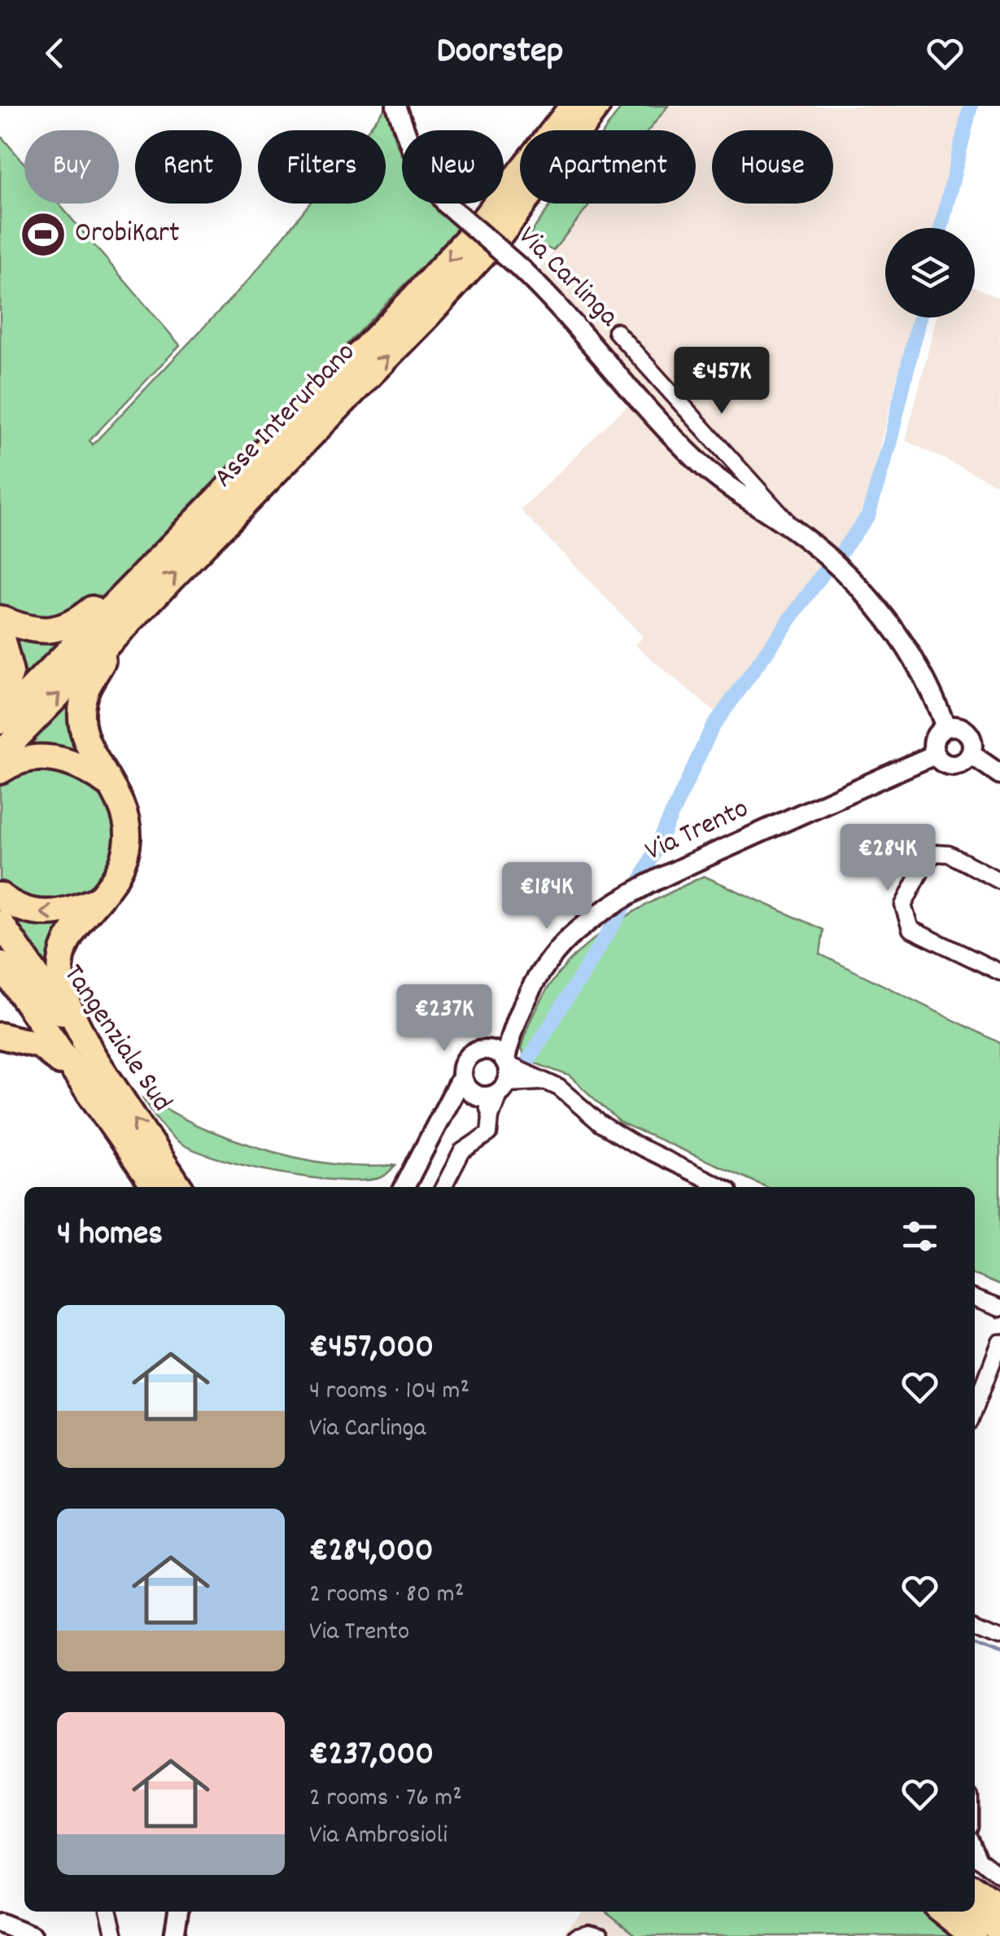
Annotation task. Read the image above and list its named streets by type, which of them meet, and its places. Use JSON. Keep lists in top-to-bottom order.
{
  "streets": {
    "highway": ["Asse Interurbano", "Tangenziale Sud"],
    "street": ["Via Carlinga", "Via Trento"]
  },
  "crossings": [
    ["Via Carlinga", "Via Trento"]
  ],
  "places": {
    "sports": ["OrobiKart"]
  },
  "page": {
    "header": "Doorstep",
    "chip": [
      "Buy",
      "Rent",
      "Filters",
      "New",
      "Apartment",
      "House"
    ],
    "price": [
      "€457K",
      "€284K",
      "€184K",
      "€237K"
    ],
    "heading": "4 homes",
    "list": [
      {
        "name": "€457,000",
        "note": "4 rooms · 104 m² · Via Carlinga"
      },
      {
        "name": "€284,000",
        "note": "2 rooms · 80 m² · Via Trento"
      },
      {
        "name": "€237,000",
        "note": "2 rooms · 76 m² · Via Ambrosioli"
      }
    ]
  }
}
